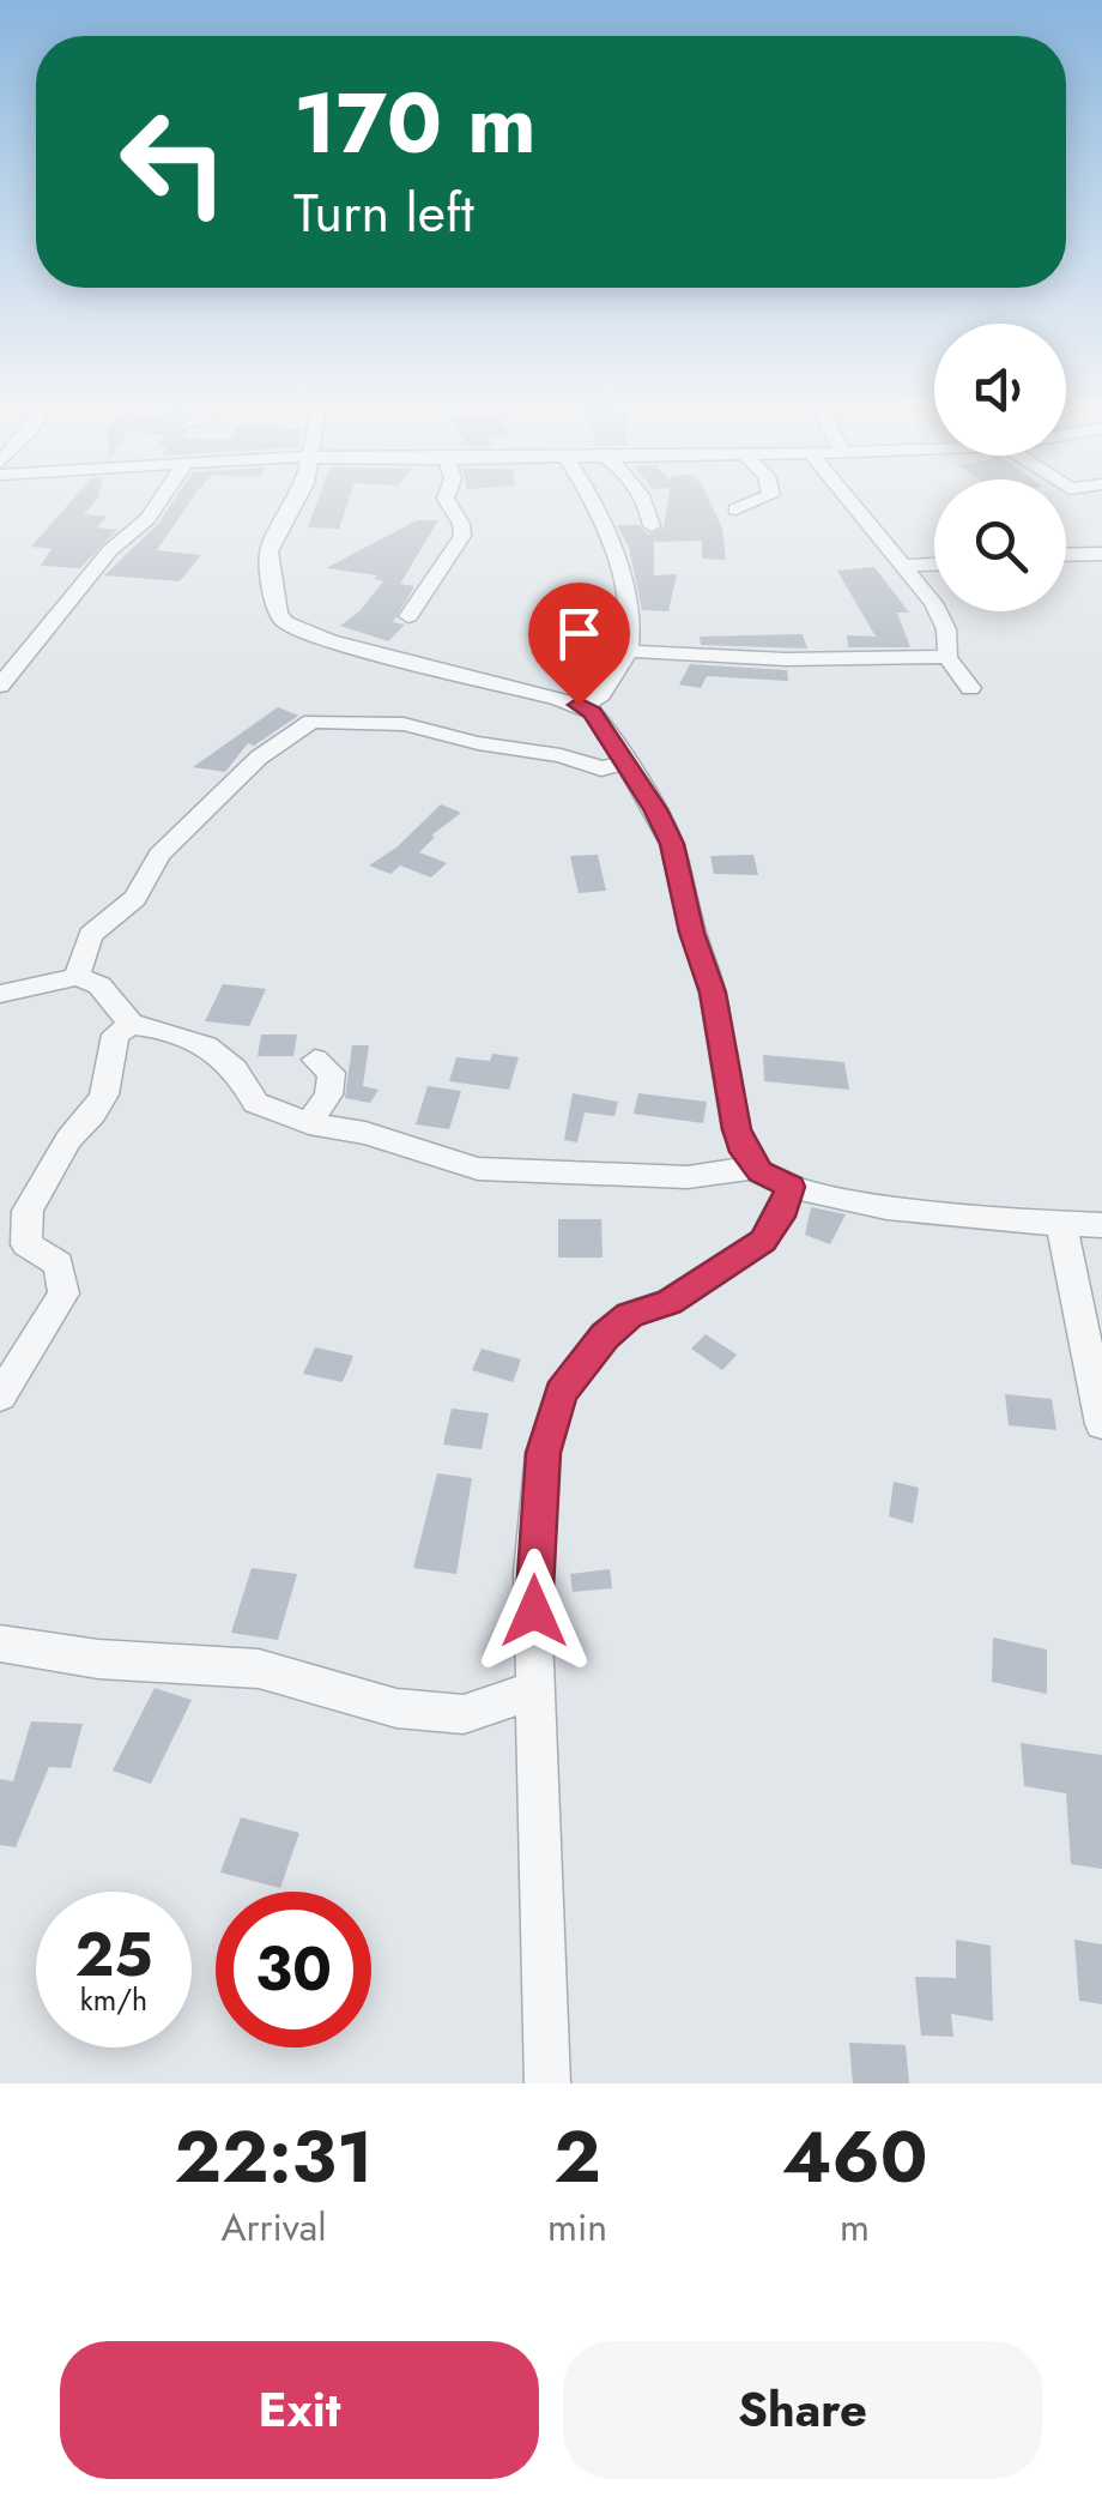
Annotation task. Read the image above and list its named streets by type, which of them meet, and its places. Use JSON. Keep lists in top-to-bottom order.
{
  "page": {
    "turn": ["170 m", "Turn left"],
    "speed": "25 km/h",
    "limit": "30",
    "eta": [
      "22:31",
      "Arrival",
      "2",
      "min",
      "460",
      "m"
    ],
    "buttons": ["Exit", "Share"]
  }
}
